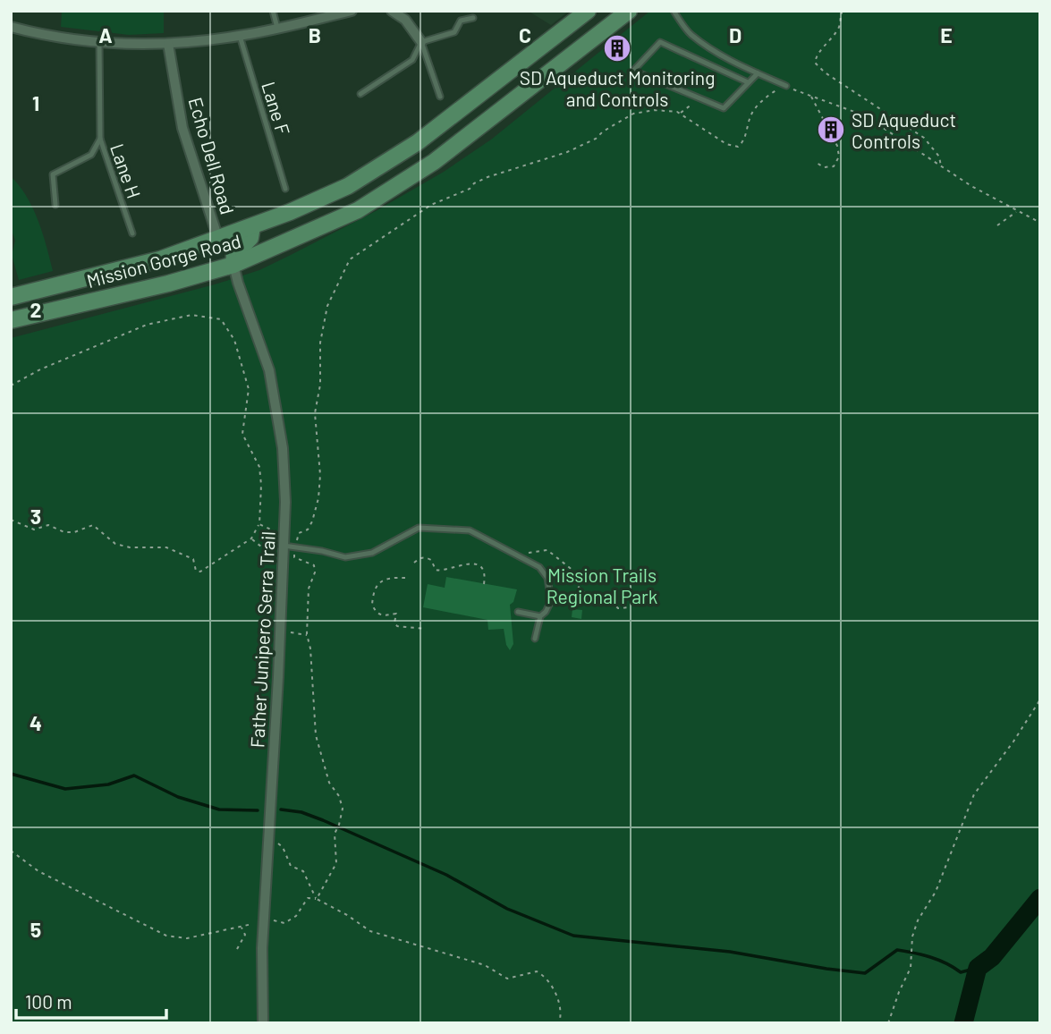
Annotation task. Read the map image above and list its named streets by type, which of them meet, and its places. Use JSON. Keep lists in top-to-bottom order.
{
  "streets": {
    "main road": ["Mission Gorge Road"],
    "street": ["Echo Dell Road", "Father Junipero Serra Trail"],
    "lane": ["Lane F", "Lane H"]
  },
  "crossings": [
    ["Echo Dell Road", "Mission Gorge Road"],
    ["Mission Gorge Road", "Father Junipero Serra Trail"]
  ],
  "parks": ["Mission Trails Regional Park"],
  "places": {
    "building": ["SD Aqueduct Monitoring and Controls", "SD Aqueduct Controls"]
  },
  "scale_bar": "100 m",
  "grid": {
    "columns": [
      "A",
      "B",
      "C",
      "D",
      "E"
    ],
    "rows": [
      "1",
      "2",
      "3",
      "4",
      "5"
    ]
  }
}
